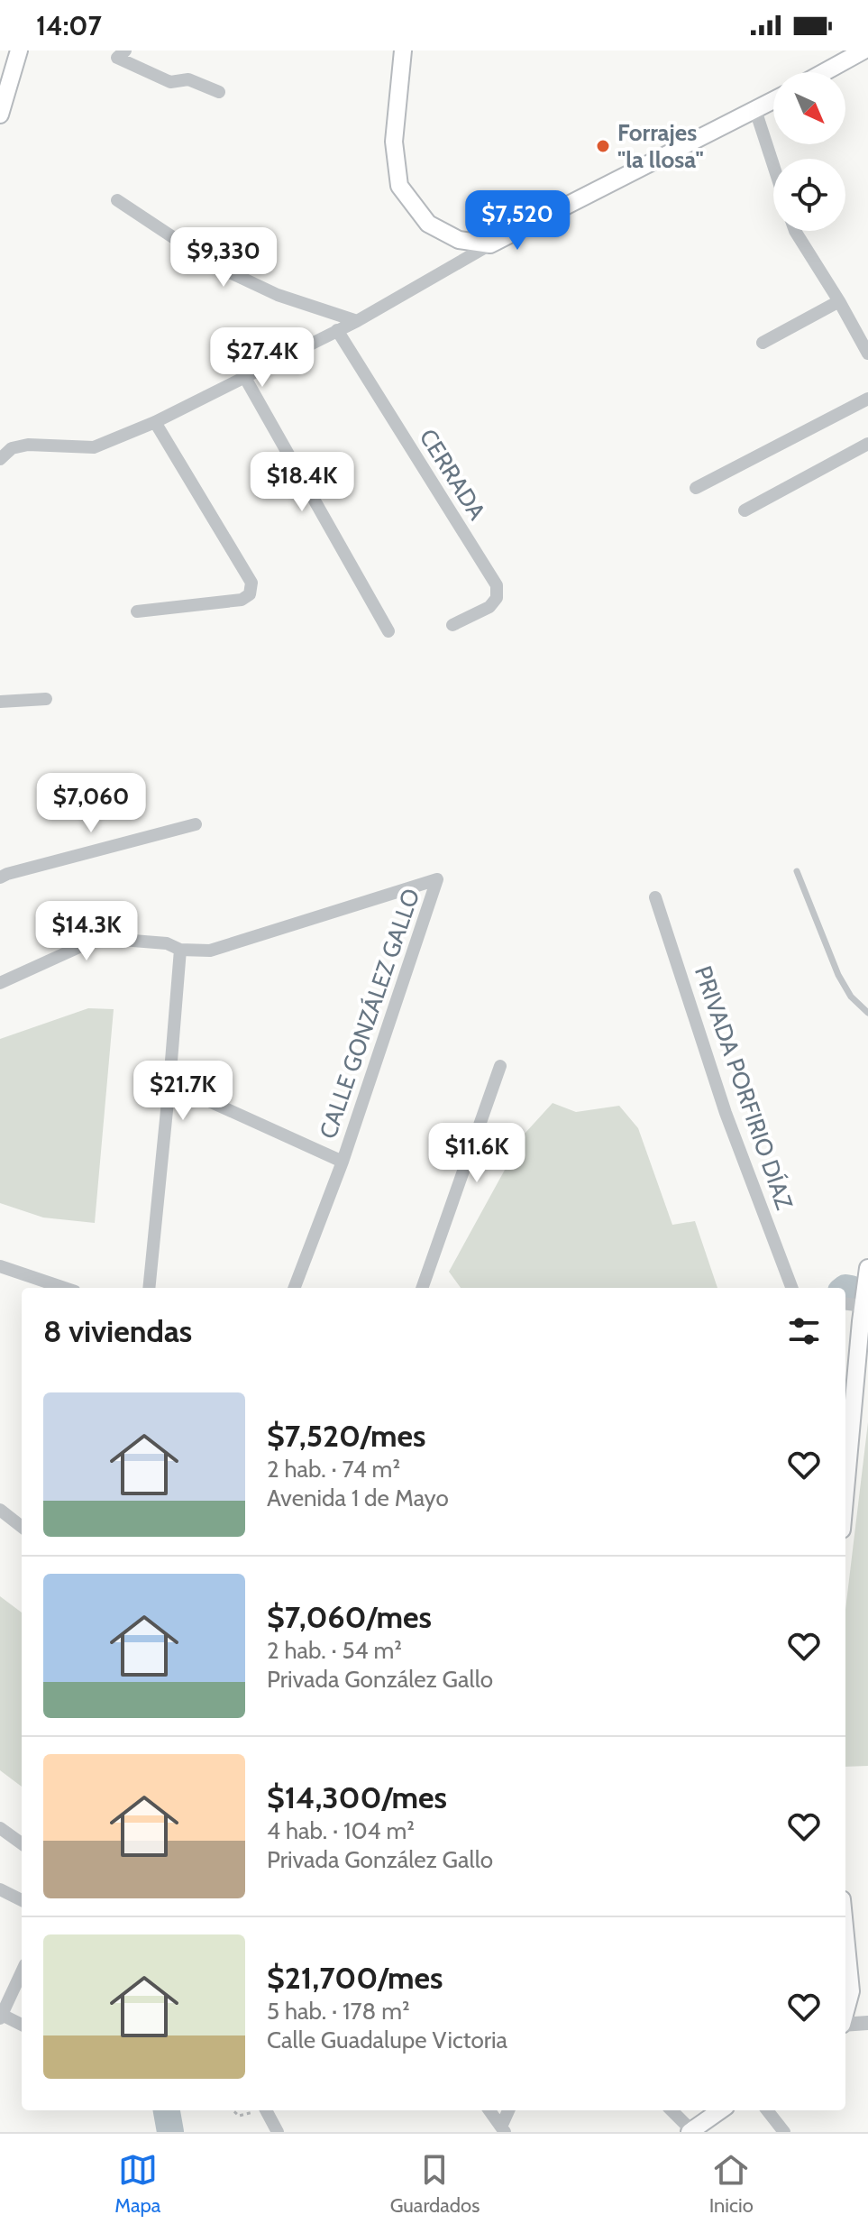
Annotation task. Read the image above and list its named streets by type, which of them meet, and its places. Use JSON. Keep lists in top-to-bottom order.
{
  "streets": {
    "street": ["CERRADA", "CALLE GONZÁLEZ GALLO", "PRIVADA PORFIRIO DÍAZ"]
  },
  "places": ["Forrajes \"la llosa\""],
  "north": "bottom right",
  "page": {
    "status": "14:07",
    "price": [
      "$7,520",
      "$9,330",
      "$27.4K",
      "$18.4K",
      "$7,060",
      "$14.3K",
      "$21.7K",
      "$11.6K"
    ],
    "heading": "8 viviendas",
    "list": [
      {
        "name": "$7,520/mes",
        "note": "2 hab. · 74 m² · Avenida 1 de Mayo"
      },
      {
        "name": "$7,060/mes",
        "note": "2 hab. · 54 m² · Privada González Gallo"
      },
      {
        "name": "$14,300/mes",
        "note": "4 hab. · 104 m² · Privada González Gallo"
      },
      {
        "name": "$21,700/mes",
        "note": "5 hab. · 178 m² · Calle Guadalupe Victoria"
      }
    ],
    "tabs": ["Mapa", "Guardados", "Inicio"]
  }
}
